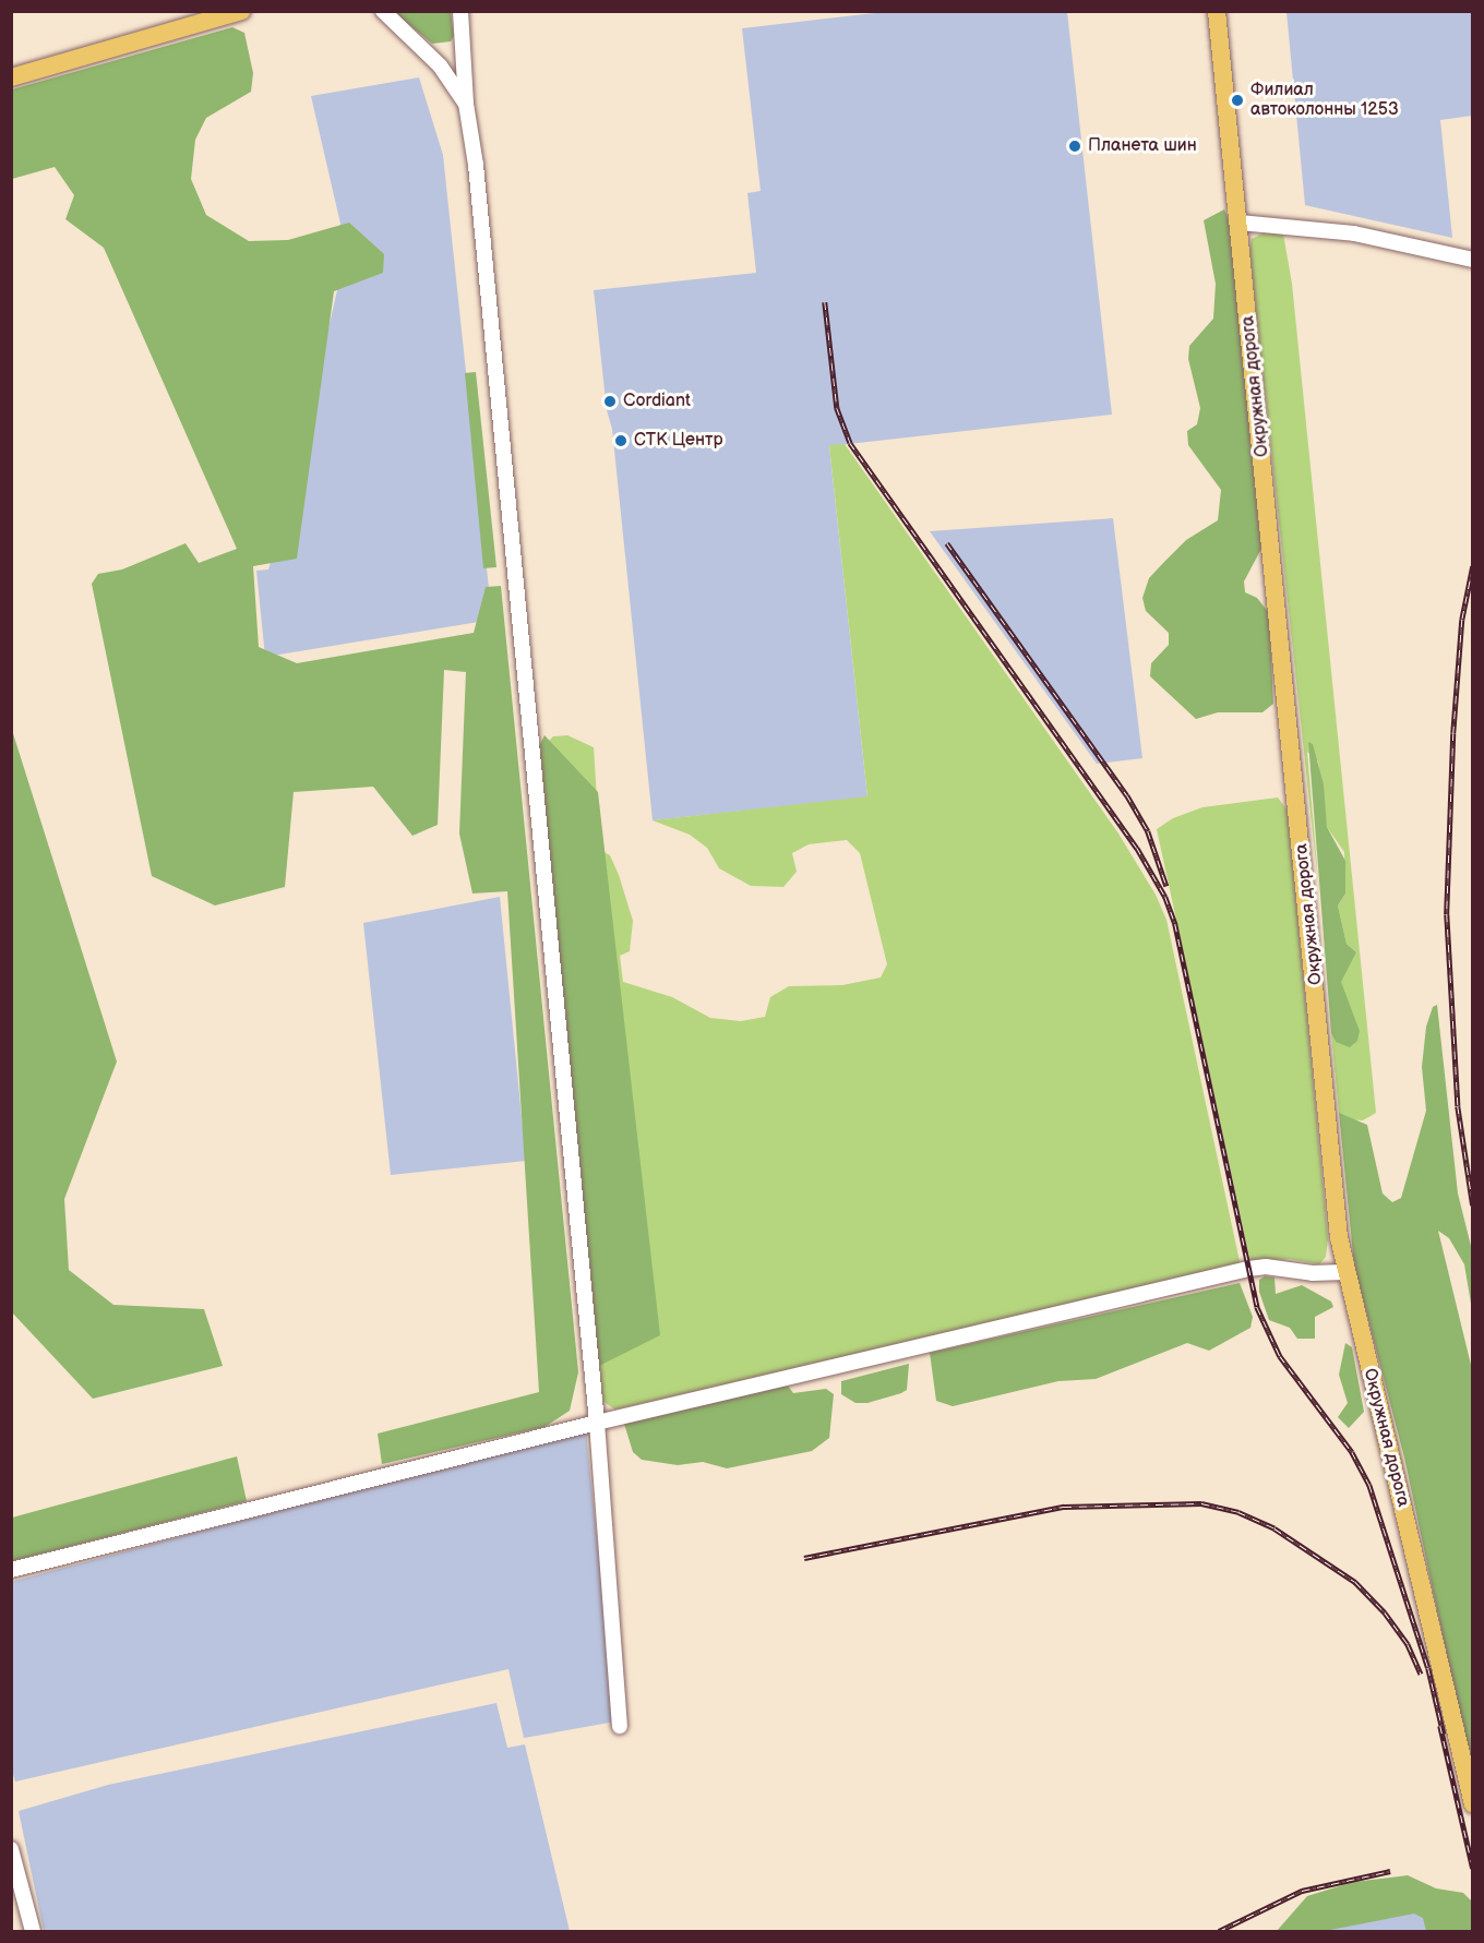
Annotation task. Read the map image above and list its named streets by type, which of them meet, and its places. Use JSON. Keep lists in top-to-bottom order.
{
  "streets": {
    "main road": ["Окружная дорога"]
  },
  "places": [
    "Филиал автоколонны 1253",
    "Планета шин",
    "Cordiant",
    "СТК Центр"
  ]
}
